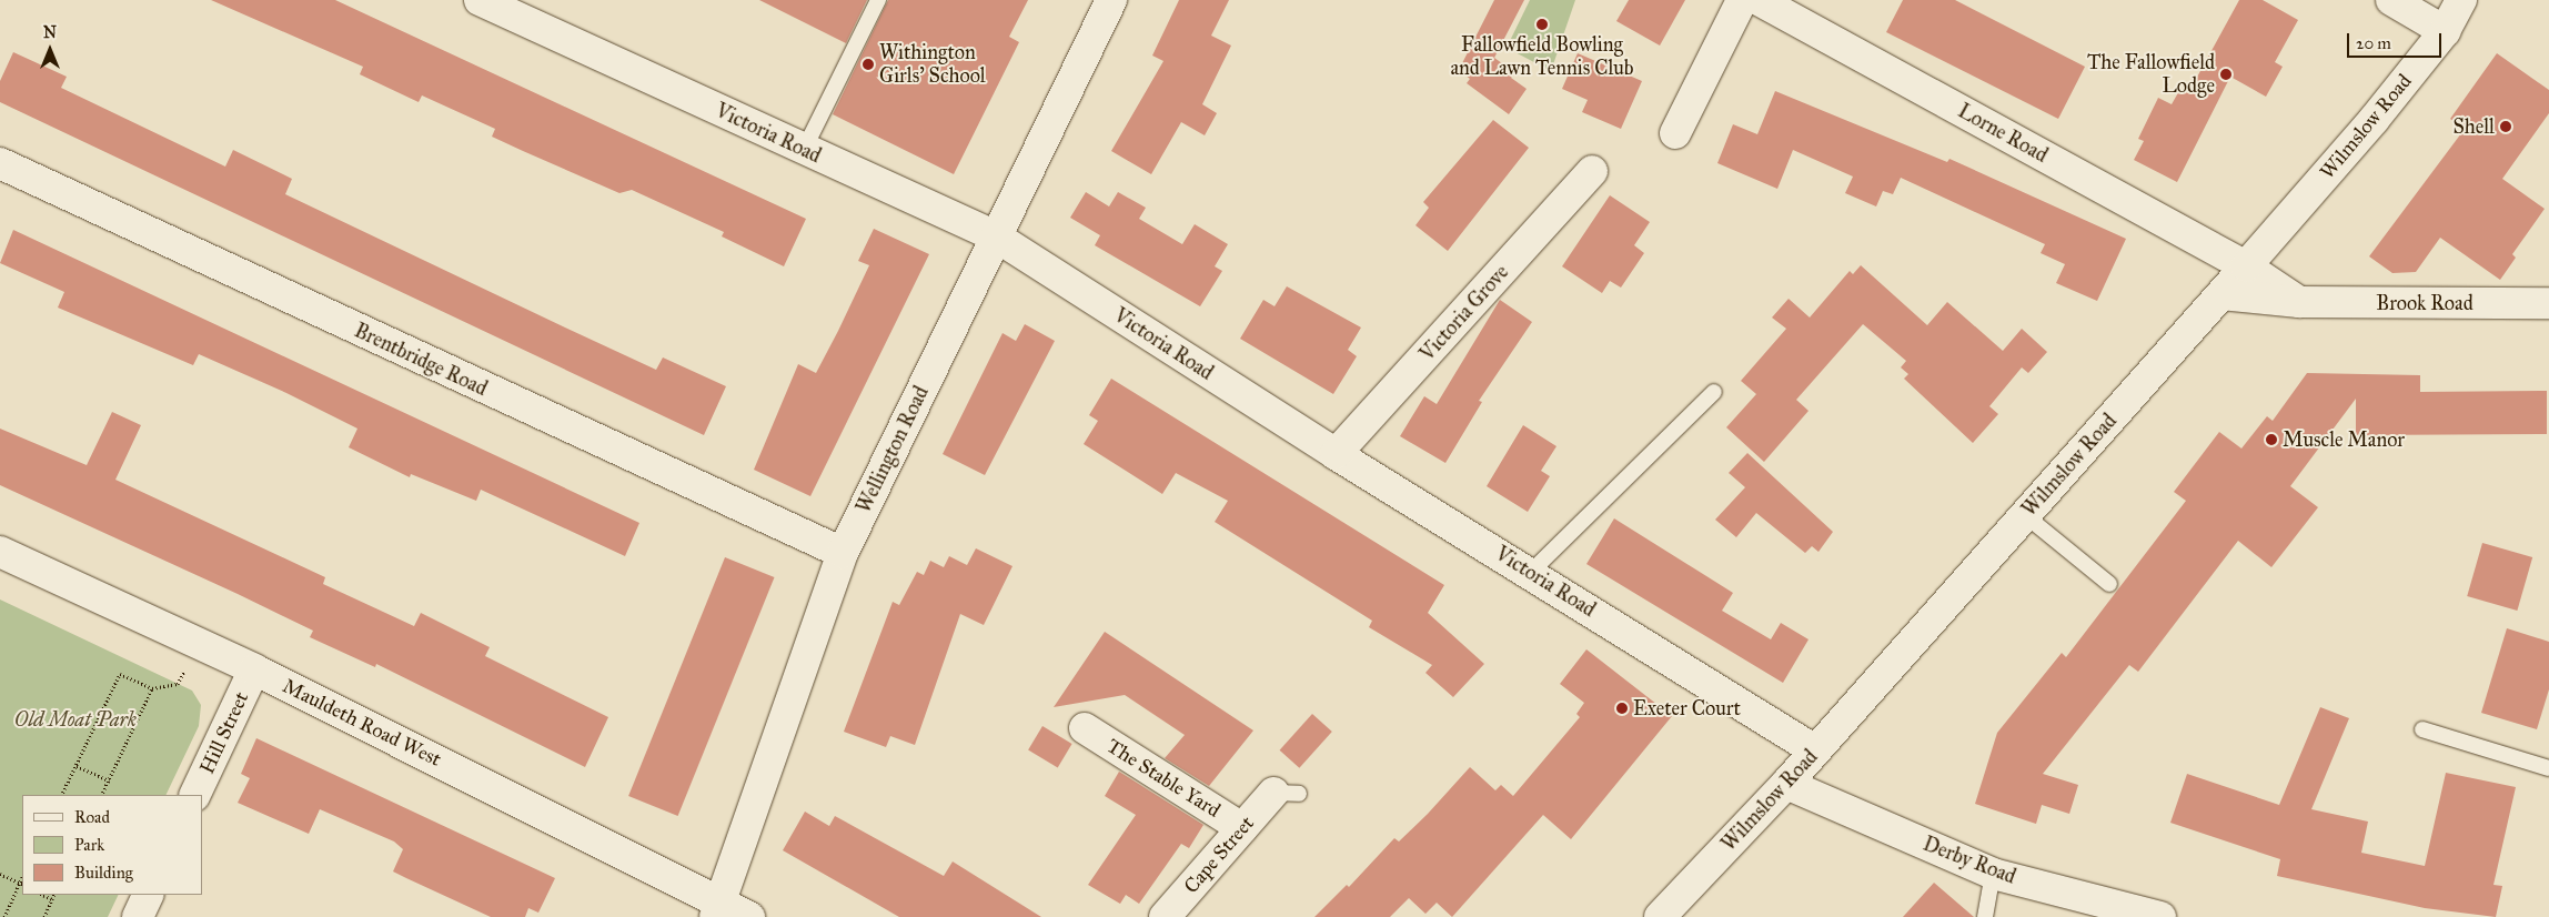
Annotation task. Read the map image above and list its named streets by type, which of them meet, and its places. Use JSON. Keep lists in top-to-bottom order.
{
  "streets": {
    "street": [
      "Wilmslow Road",
      "Victoria Road",
      "Lorne Road",
      "Brook Road",
      "Victoria Grove",
      "Brentbridge Road",
      "Wellington Road",
      "Mauldeth Road West",
      "Hill Street",
      "The Stable Yard",
      "Cape Street",
      "Derby Road"
    ]
  },
  "crossings": [
    ["Wilmslow Road", "Victoria Road"],
    ["Wilmslow Road", "Lorne Road"],
    ["Wilmslow Road", "Brook Road"],
    ["Wilmslow Road", "Derby Road"],
    ["Victoria Road", "Victoria Grove"],
    ["Victoria Road", "Wellington Road"],
    ["Brentbridge Road", "Wellington Road"],
    ["Wellington Road", "Mauldeth Road West"],
    ["Mauldeth Road West", "Hill Street"],
    ["The Stable Yard", "Cape Street"]
  ],
  "parks": ["Old Moat Park"],
  "places": [
    "Fallowfield Bowling and Lawn Tennis Club",
    "Withington Girls' School",
    "The Fallowfield Lodge",
    "Shell",
    "Muscle Manor",
    "Exeter Court"
  ],
  "legend": ["Road", "Park", "Building"],
  "scale_bar": "20 m",
  "north": "top"
}
